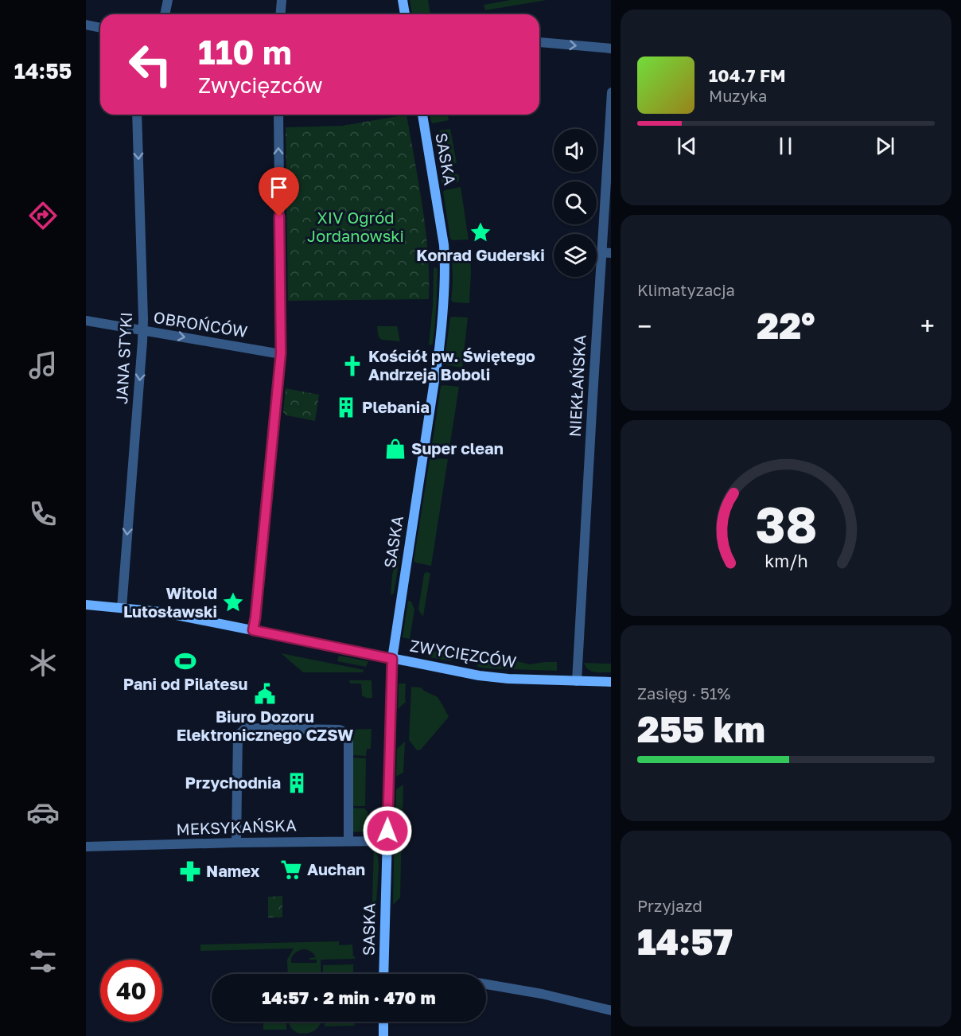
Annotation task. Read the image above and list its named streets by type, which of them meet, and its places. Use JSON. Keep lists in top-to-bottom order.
{
  "streets": {
    "street": [
      "SASKA",
      "OBROŃCÓW",
      "JANA STYKI",
      "NIEKŁAŃSKA",
      "ZWYCIĘZCÓW",
      "MEKSYKAŃSKA"
    ]
  },
  "crossings": [
    ["SASKA", "ZWYCIĘZCÓW"],
    ["SASKA", "MEKSYKAŃSKA"],
    ["OBROŃCÓW", "JANA STYKI"],
    ["JANA STYKI", "ZWYCIĘZCÓW"],
    ["NIEKŁAŃSKA", "ZWYCIĘZCÓW"]
  ],
  "one_way": ["OBROŃCÓW", "JANA STYKI"],
  "parks": ["XIV Ogród Jordanowski"],
  "places": {
    "place": ["Konrad Guderski", "Witold Lutosławski"],
    "church": ["Kościół pw. Świętego Andrzeja Boboli"],
    "building": ["Plebania", "Przychodnia"],
    "shop": ["Super clean"],
    "sports": ["Pani od Pilatesu"],
    "public building": ["Biuro Dozoru Elektronicznego CZSW"],
    "supermarket": ["Auchan"],
    "pharmacy": ["Namex"]
  },
  "page": {
    "tabs": "14:55",
    "turn": ["110 m", "Zwycięzców"],
    "song": ["104.7 FM", "Muzyka"],
    "tile": [
      "Klimatyzacja",
      ["Zasięg · 51%", "255 km"],
      ["Przyjazd", "14:57"]
    ],
    "heat": ["−", "22°", "+"],
    "limit": "40",
    "trip": "14:57 · 2 min · 470 m",
    "gauge": ["38", "km/h"]
  }
}
